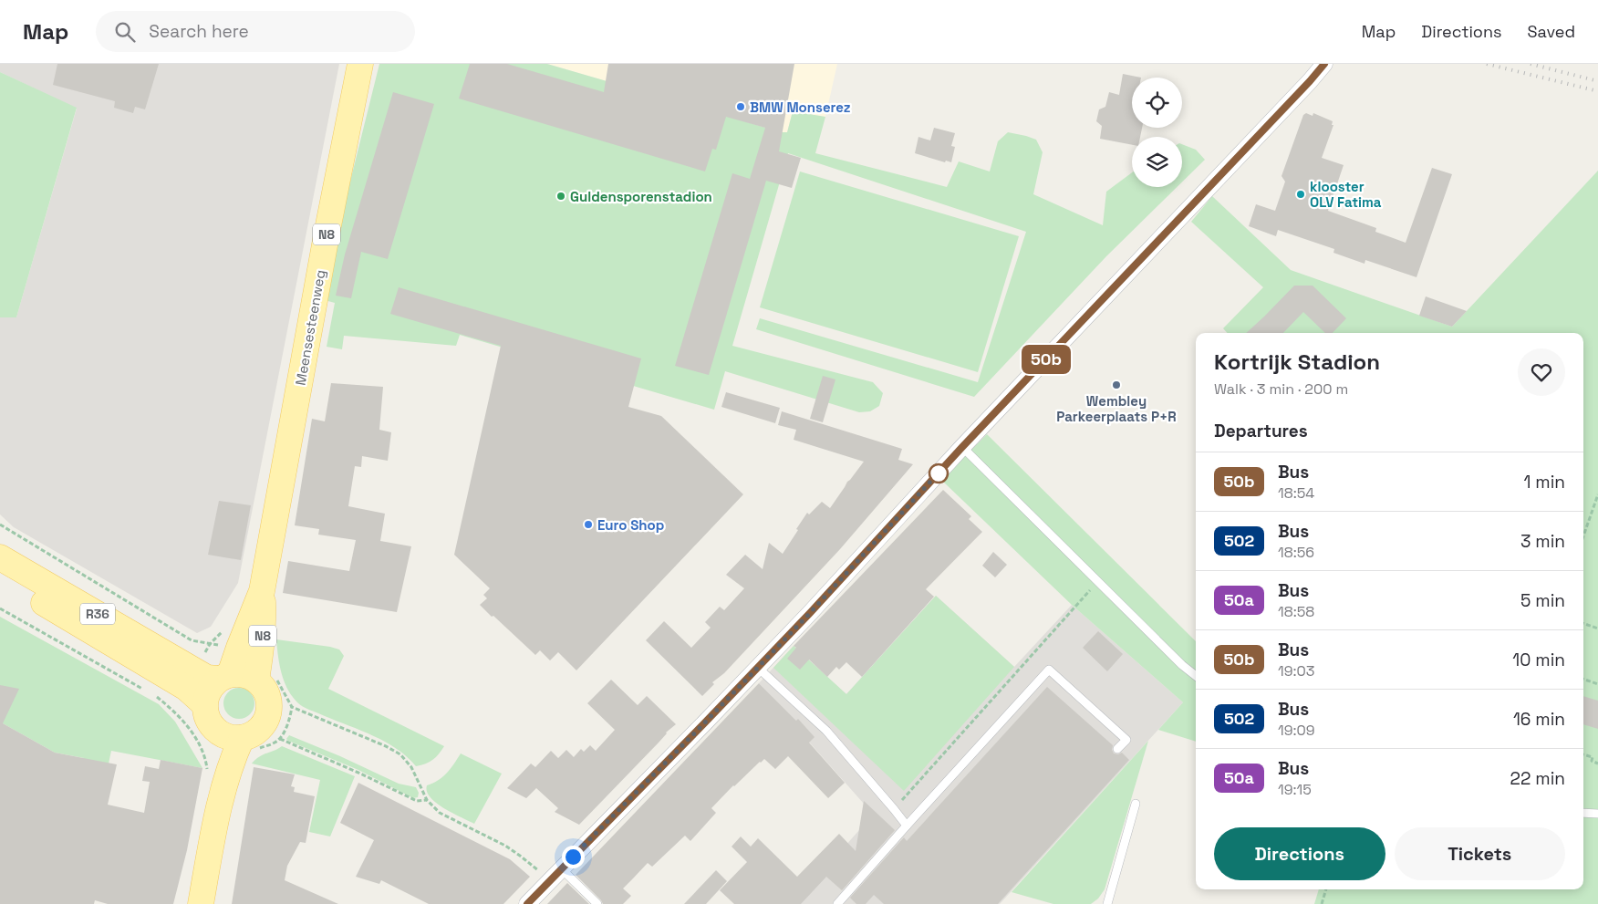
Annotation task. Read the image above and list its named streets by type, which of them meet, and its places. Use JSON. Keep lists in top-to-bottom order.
{
  "streets": {
    "main road": ["N8", "Meensesteenweg", "R36"]
  },
  "crossings": [
    ["Meensesteenweg", "R36"]
  ],
  "places": [
    "BMW Monserez",
    "klooster OLV Fatima",
    "Guldensporenstadion",
    "Wembley Parkeerplaats P+R",
    "Euro Shop"
  ],
  "lines": ["bus line 50b"],
  "page": {
    "header": "Map",
    "search": "Search here",
    "nav": ["Map", "Directions", "Saved"],
    "on_map": "50b",
    "heading": [
      ["Kortrijk Stadion", "Walk · 3 min · 200 m"],
      "Departures"
    ],
    "list": [
      {
        "mark": "50b",
        "name": "Bus",
        "note": "18:54",
        "value": "1 min"
      },
      {
        "mark": "502",
        "name": "Bus",
        "note": "18:56",
        "value": "3 min"
      },
      {
        "mark": "50a",
        "name": "Bus",
        "note": "18:58",
        "value": "5 min"
      },
      {
        "mark": "50b",
        "name": "Bus",
        "note": "19:03",
        "value": "10 min"
      },
      {
        "mark": "502",
        "name": "Bus",
        "note": "19:09",
        "value": "16 min"
      },
      {
        "mark": "50a",
        "name": "Bus",
        "note": "19:15",
        "value": "22 min"
      }
    ],
    "buttons": ["Directions", "Tickets"]
  }
}
